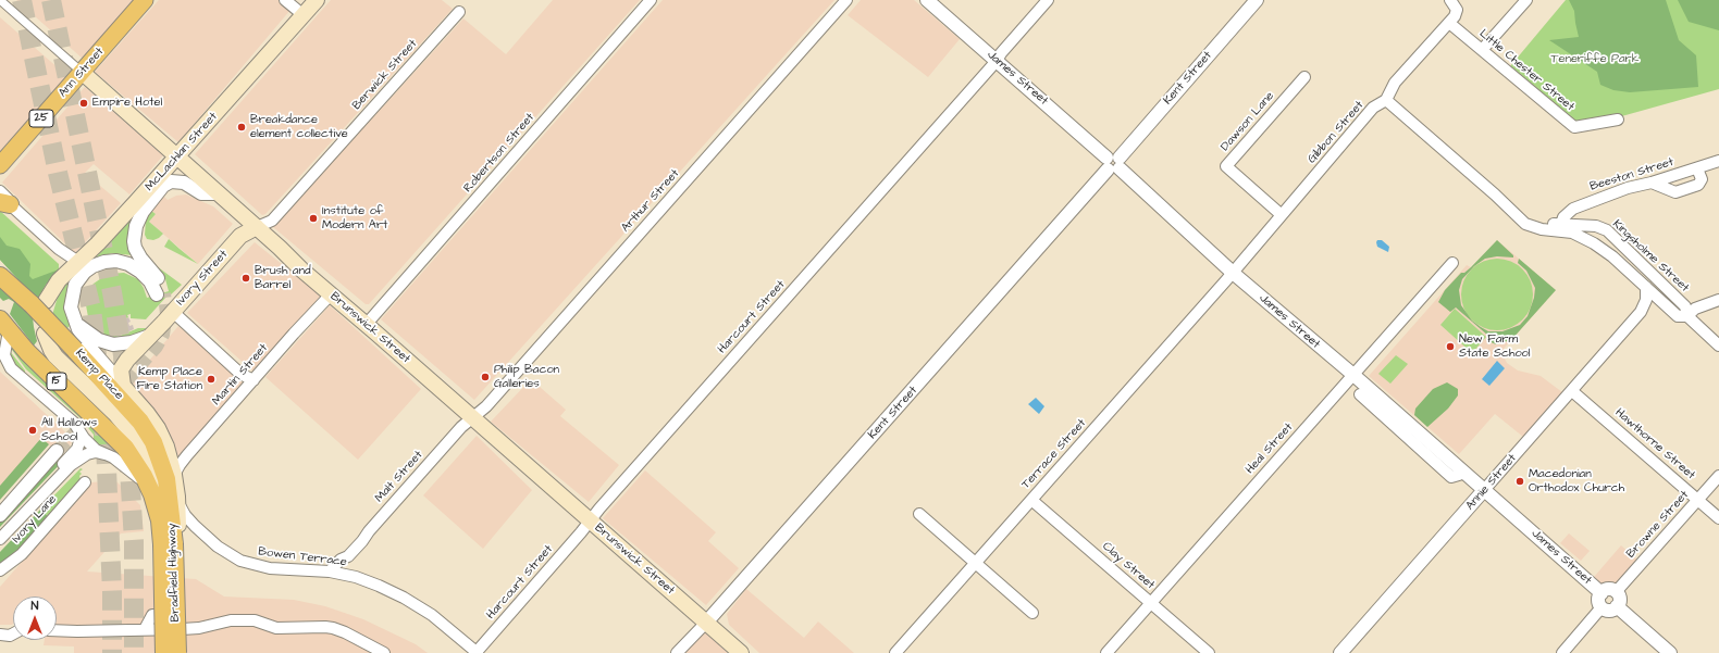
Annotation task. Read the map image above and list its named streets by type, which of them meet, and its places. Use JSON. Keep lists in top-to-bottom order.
{
  "streets": {
    "highway": ["Kemp Place", "15", "Bradfield Highway"],
    "main road": [
      "Ann Street",
      "25",
      "McLachlan Street",
      "Ivory Street",
      "Brunswick Street"
    ],
    "street": [
      "Little Chester Street",
      "Berwick Street",
      "James Street",
      "Kent Street",
      "Dawson Lane",
      "Gibbon Street",
      "Robertson Street",
      "Beeston Street",
      "Arthur Street",
      "Kingsholme Street",
      "Harcourt Street",
      "Martin Street",
      "Hawthorne Street",
      "Heal Street",
      "Terrace Street",
      "Malt Street",
      "Annie Street",
      "Ivory Lane",
      "Browne Street",
      "Bowen Terrace",
      "Clay Street"
    ]
  },
  "crossings": [
    ["Little Chester Street", "Gibbon Street"],
    ["Ann Street", "Brunswick Street"],
    ["Berwick Street", "Ivory Street"],
    ["Berwick Street", "Brunswick Street"],
    ["James Street", "Kent Street"],
    ["James Street", "Gibbon Street"],
    ["James Street", "Harcourt Street"],
    ["James Street", "Heal Street"],
    ["James Street", "Terrace Street"],
    ["James Street", "Annie Street"],
    ["James Street", "Browne Street"],
    ["Kent Street", "Brunswick Street"],
    ["Dawson Lane", "Gibbon Street"],
    ["Gibbon Street", "Terrace Street"],
    ["McLachlan Street", "Brunswick Street"],
    ["McLachlan Street", "Kemp Place"],
    ["Robertson Street", "Brunswick Street"],
    ["Beeston Street", "Kingsholme Street"],
    ["Arthur Street", "Brunswick Street"],
    ["Arthur Street", "Malt Street"],
    ["Kingsholme Street", "Annie Street"],
    ["Ivory Street", "Brunswick Street"],
    ["Ivory Street", "Kemp Place"],
    ["Harcourt Street", "Brunswick Street"],
    ["Harcourt Street", "Bowen Terrace"],
    ["Brunswick Street", "Martin Street"],
    ["Brunswick Street", "Malt Street"],
    ["Kemp Place", "Martin Street"],
    ["Kemp Place", "Bowen Terrace"],
    ["Kemp Place", "Bradfield Highway"],
    ["15", "Bradfield Highway"],
    ["Hawthorne Street", "Annie Street"],
    ["Hawthorne Street", "Browne Street"],
    ["Heal Street", "Clay Street"],
    ["Terrace Street", "Clay Street"],
    ["Malt Street", "Bowen Terrace"],
    ["Bowen Terrace", "Bradfield Highway"]
  ],
  "parks": ["Teneriffe Park"],
  "places": [
    "Empire Hotel",
    "Breakdance element collective",
    "Institute of Modern Art",
    "Brush and Barrel",
    "New Farm State School",
    "Philip Bacon Galleries",
    "Kemp Place Fire Station",
    "All Hallows School",
    "Macedonian Orthodox Church"
  ],
  "north": "top"
}
